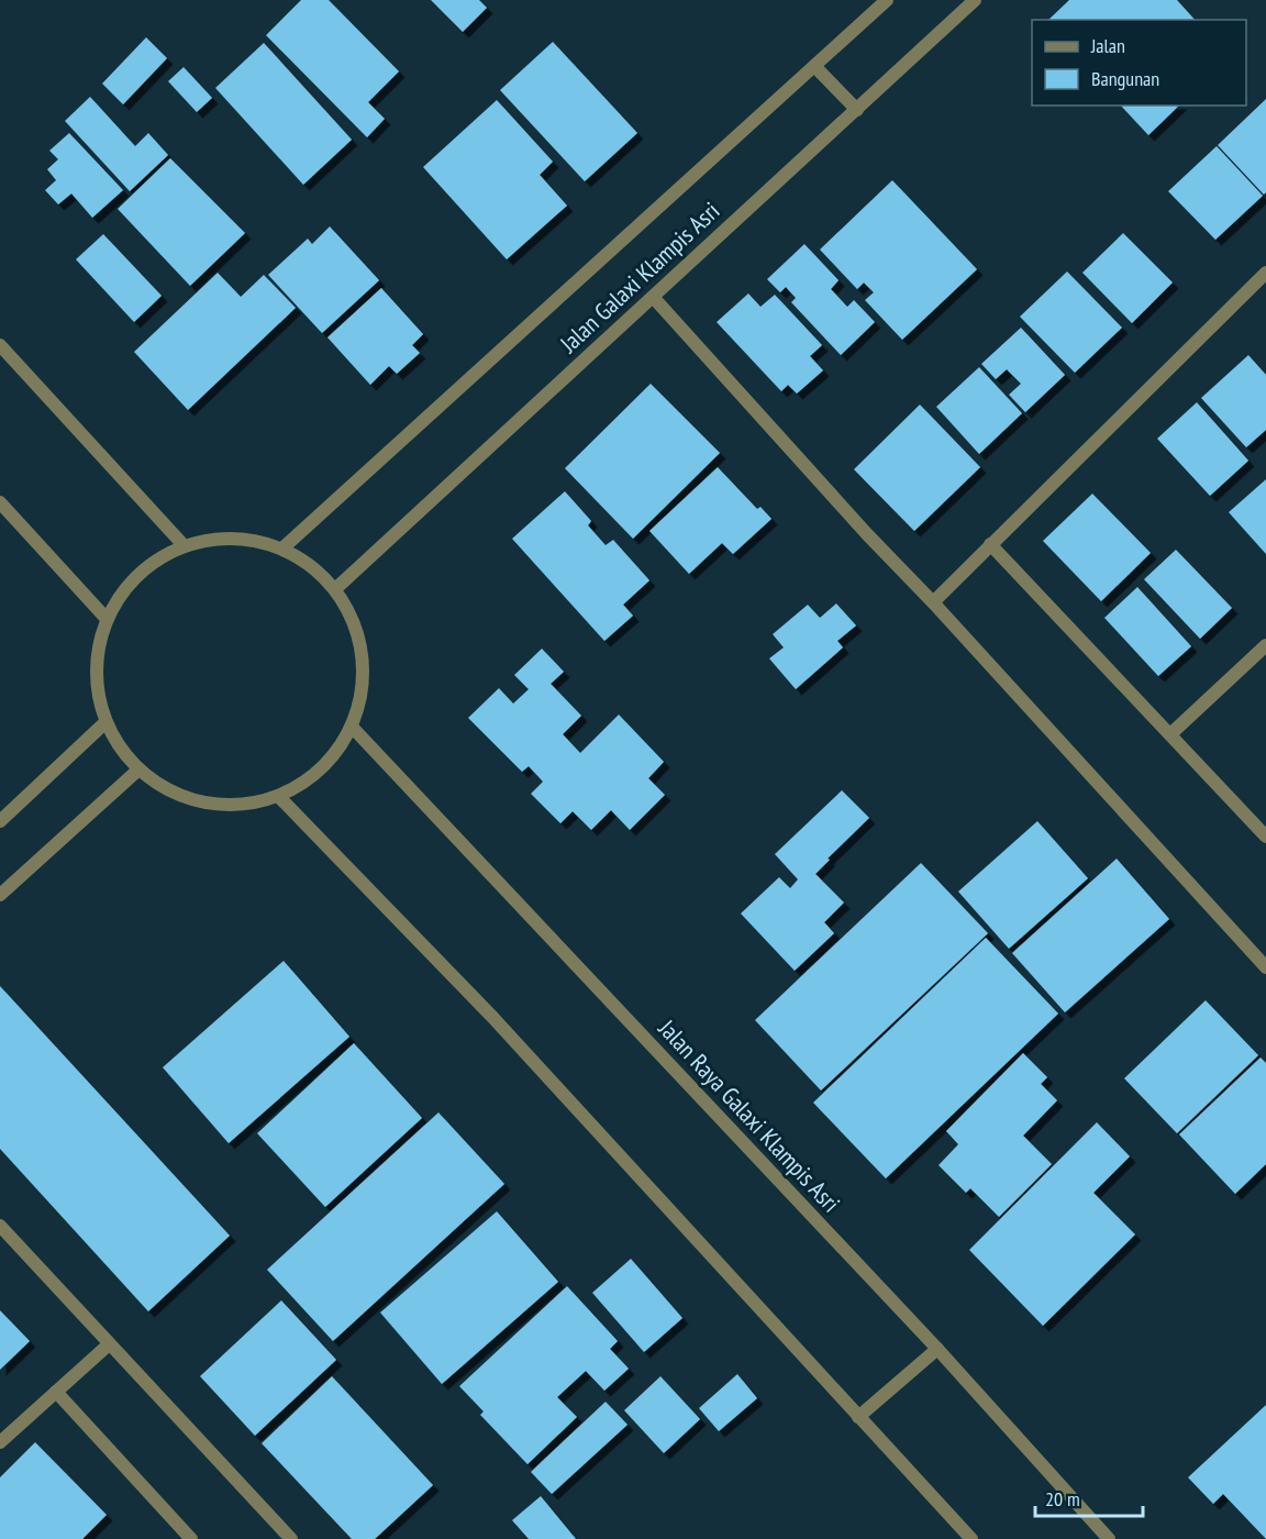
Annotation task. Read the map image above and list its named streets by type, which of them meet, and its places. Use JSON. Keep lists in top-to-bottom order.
{
  "streets": {
    "street": ["Jalan Galaxi Klampis Asri", "Jalan Raya Galaxi Klampis Asri"]
  },
  "legend": ["Jalan", "Bangunan"],
  "scale_bar": "20 m"
}
